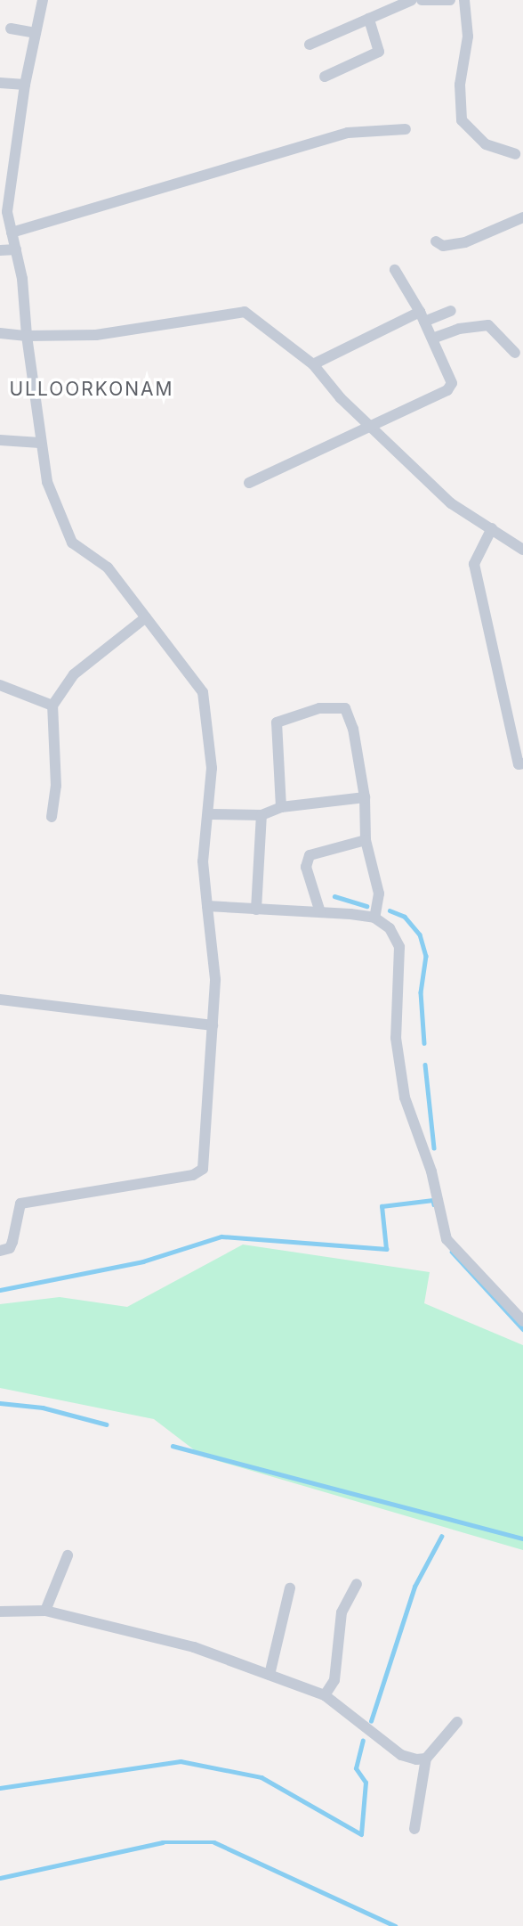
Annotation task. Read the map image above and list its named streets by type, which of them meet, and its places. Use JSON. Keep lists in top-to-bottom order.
{
  "districts": ["ULLOORKONAM"]
}
